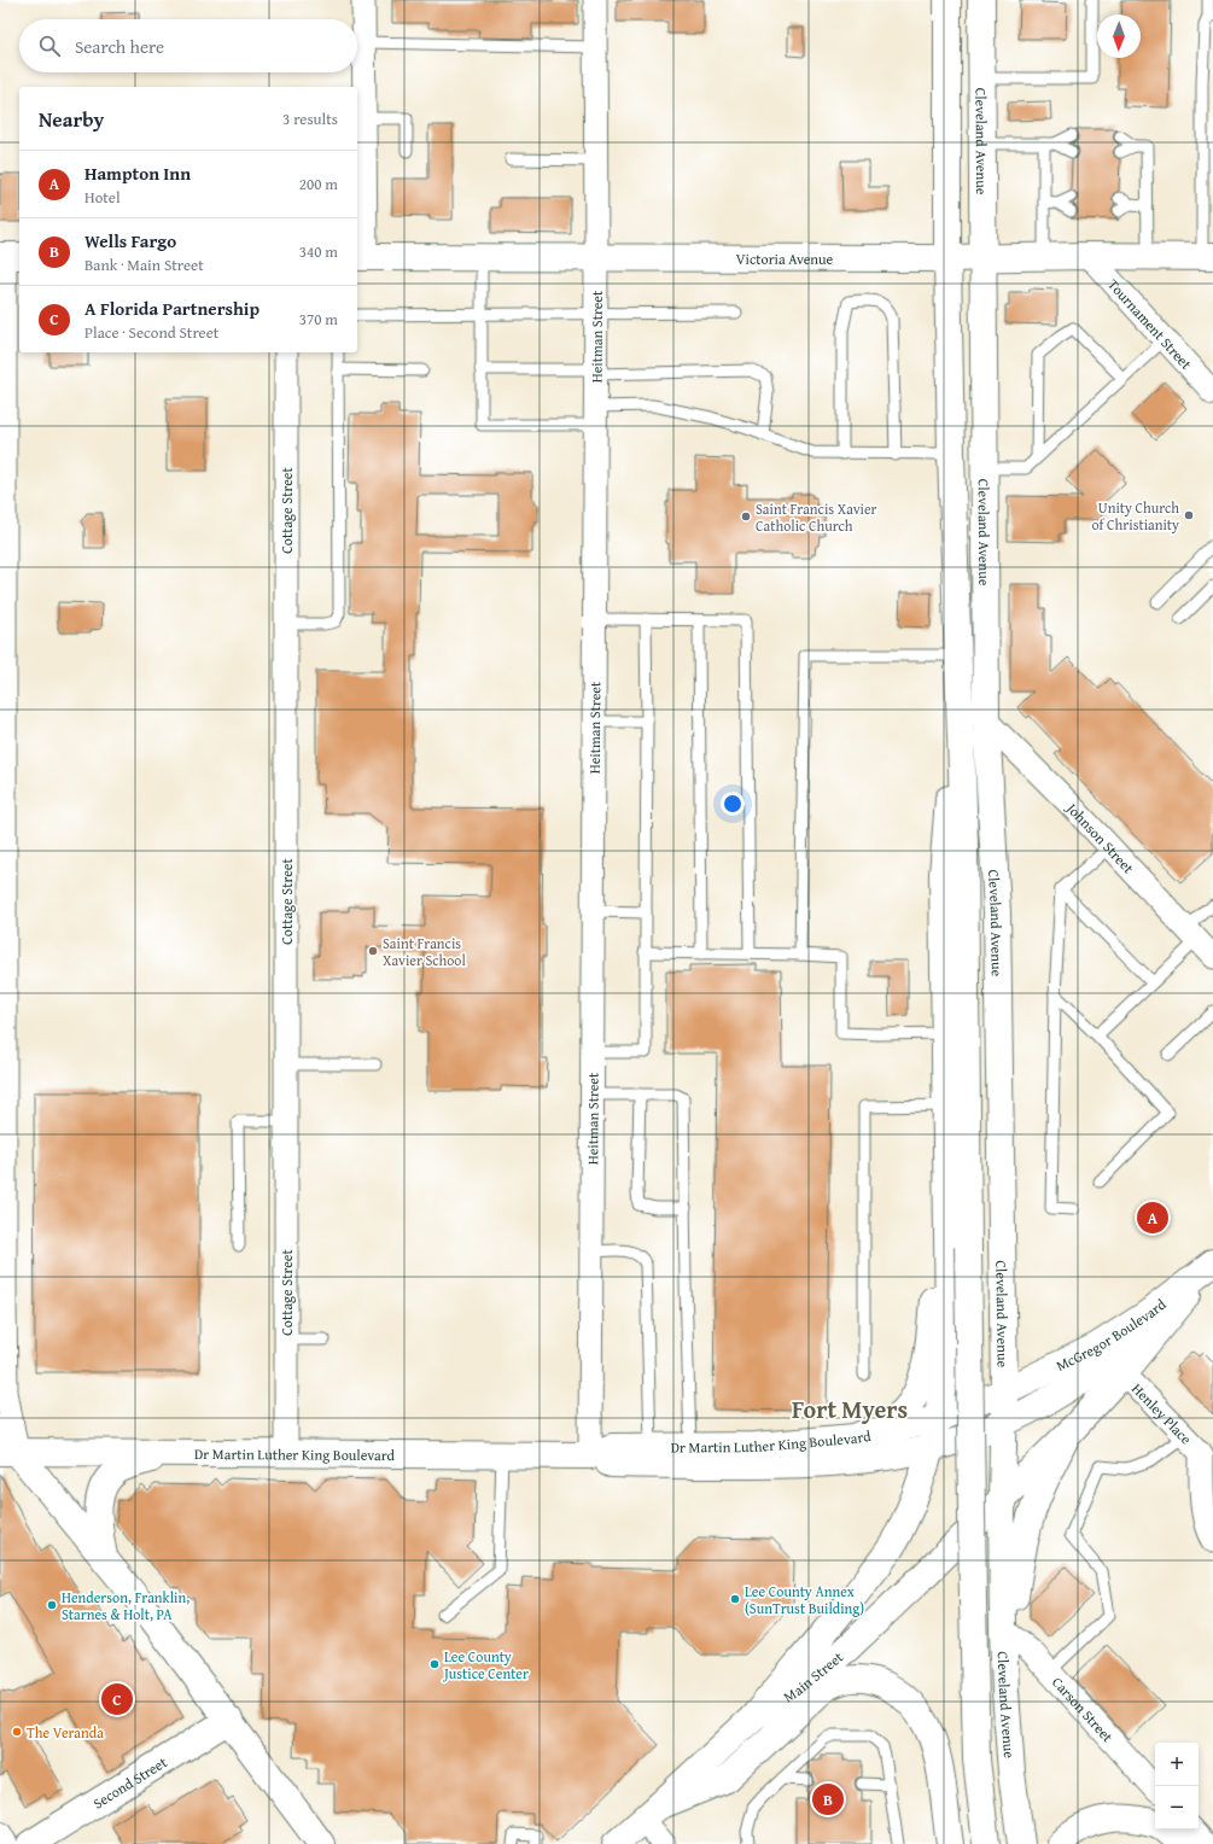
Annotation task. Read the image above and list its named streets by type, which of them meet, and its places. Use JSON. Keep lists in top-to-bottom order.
{
  "streets": {
    "main road": [
      "Cleveland Avenue",
      "Victoria Avenue",
      "McGregor Boulevard",
      "Dr Martin Luther King Boulevard",
      "Main Street",
      "Second Street"
    ],
    "street": [
      "Tournament Street",
      "Heitman Street",
      "Cottage Street",
      "Johnson Street",
      "Henley Place",
      "Carson Street"
    ]
  },
  "crossings": [
    ["Cleveland Avenue", "Victoria Avenue"],
    ["Cleveland Avenue", "Johnson Street"],
    ["Cleveland Avenue", "McGregor Boulevard"],
    ["Cleveland Avenue", "Dr Martin Luther King Boulevard"],
    ["Cleveland Avenue", "Main Street"],
    ["Cleveland Avenue", "Carson Street"],
    ["Victoria Avenue", "Tournament Street"],
    ["Victoria Avenue", "Heitman Street"],
    ["Heitman Street", "Dr Martin Luther King Boulevard"],
    ["Cottage Street", "Dr Martin Luther King Boulevard"],
    ["McGregor Boulevard", "Henley Place"],
    ["McGregor Boulevard", "Dr Martin Luther King Boulevard"],
    ["McGregor Boulevard", "Main Street"]
  ],
  "districts": ["Fort Myers"],
  "places": [
    "Unity Church of Christianity",
    "Saint Francis Xavier Catholic Church",
    "Saint Francis Xavier School",
    "Lee County Annex (SunTrust Building)",
    "Henderson, Franklin, Starnes & Holt, PA",
    "Lee County Justice Center",
    "The Veranda"
  ],
  "north": "bottom",
  "page": {
    "search": "Search here",
    "heading": ["Nearby", "3 results"],
    "list": [
      {
        "mark": "A",
        "name": "Hampton Inn",
        "note": "Hotel",
        "value": "200 m"
      },
      {
        "mark": "B",
        "name": "Wells Fargo",
        "note": "Bank · Main Street",
        "value": "340 m"
      },
      {
        "mark": "C",
        "name": "A Florida Partnership",
        "note": "Place · Second Street",
        "value": "370 m"
      }
    ],
    "pins": ["A", "C", "B"],
    "map_buttons": ["+", "−"]
  }
}
